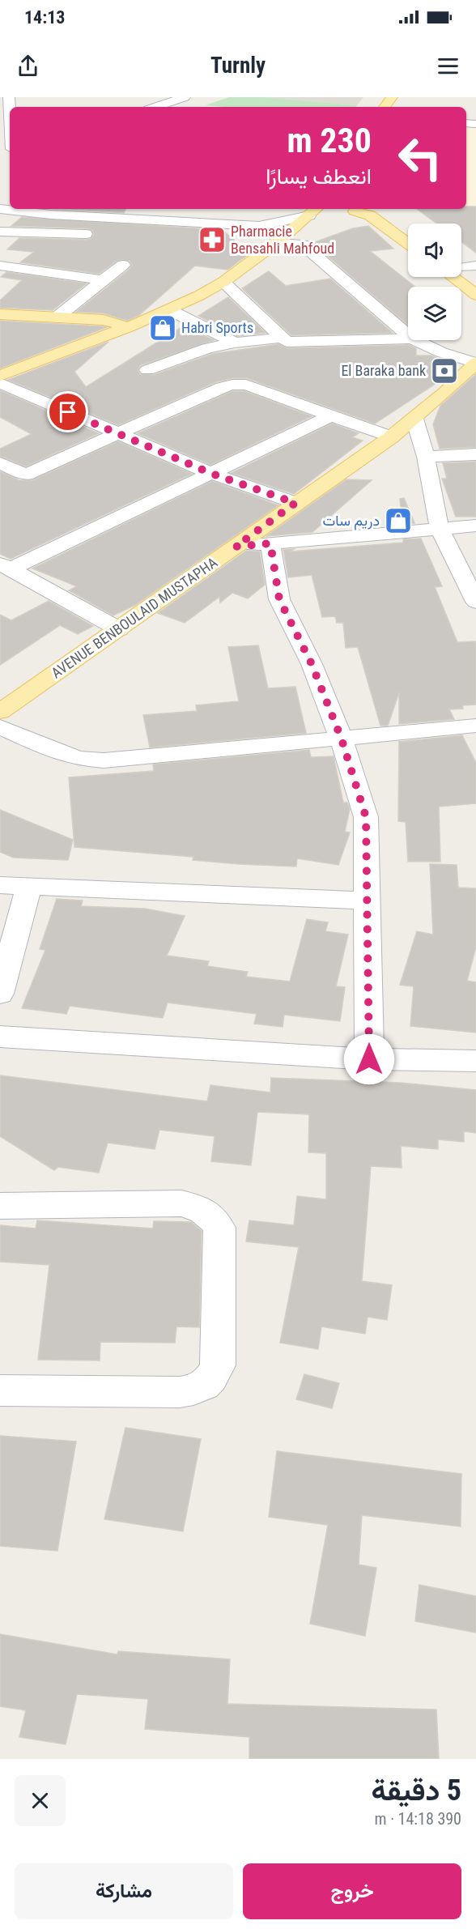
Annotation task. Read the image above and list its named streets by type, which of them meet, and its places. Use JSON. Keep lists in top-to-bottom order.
{
  "streets": {
    "main road": ["AVENUE BENBOULAID MUSTAPHA"]
  },
  "places": {
    "pharmacy": ["Pharmacie Bensahli Mahfoud"],
    "shop": ["Habri Sports", "دريم سات"],
    "bank": ["El Baraka bank"]
  },
  "page": {
    "status": "14:13",
    "header": "Turnly",
    "turn": ["230 m", "انعطف يسارًا"],
    "heading": ["5 دقيقة", "390 m · 14:18"],
    "buttons": ["خروج", "مشاركة"]
  }
}
